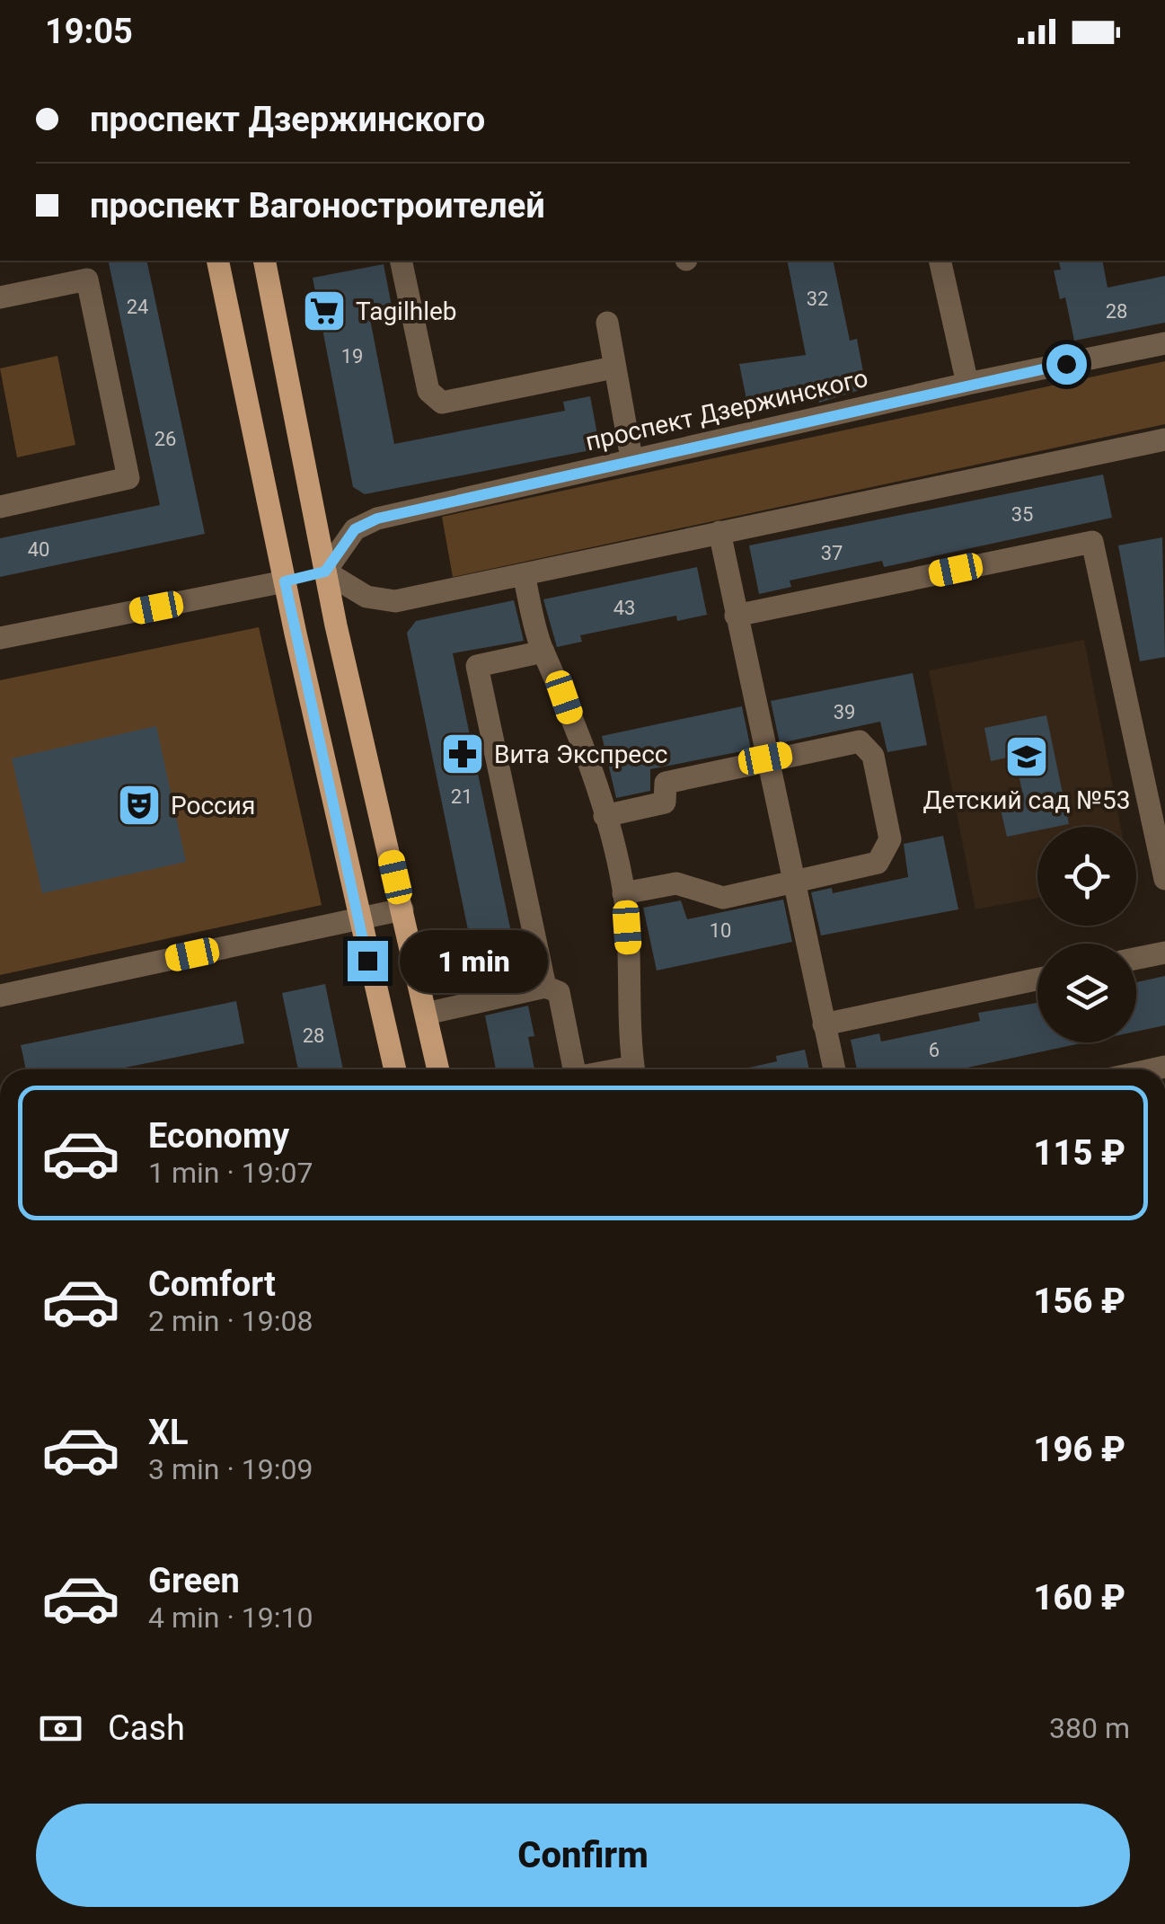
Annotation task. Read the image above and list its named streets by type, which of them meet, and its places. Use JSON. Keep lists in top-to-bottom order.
{
  "streets": {
    "street": ["проспект Дзержинского"]
  },
  "places": {
    "supermarket": ["Tagilhleb"],
    "pharmacy": ["Вита Экспресс"],
    "school or university": ["Детский сад №53"],
    "theatre": ["Россия"]
  },
  "house_numbers": [
    "32",
    "24",
    "28",
    "19",
    "26",
    "35",
    "40",
    "37",
    "43",
    "39",
    "21",
    "10",
    "28",
    "6"
  ],
  "page": {
    "status": "19:05",
    "banner": ["проспект Дзержинского", "проспект Вагоностроителей"],
    "bubble": "1 min",
    "list": [
      {
        "name": "Economy",
        "note": "1 min · 19:07",
        "value": "115 ₽"
      },
      {
        "name": "Comfort",
        "note": "2 min · 19:08",
        "value": "156 ₽"
      },
      {
        "name": "XL",
        "note": "3 min · 19:09",
        "value": "196 ₽"
      },
      {
        "name": "Green",
        "note": "4 min · 19:10",
        "value": "160 ₽"
      }
    ],
    "pay": ["Cash", "380 m"],
    "buttons": "Confirm"
  }
}
